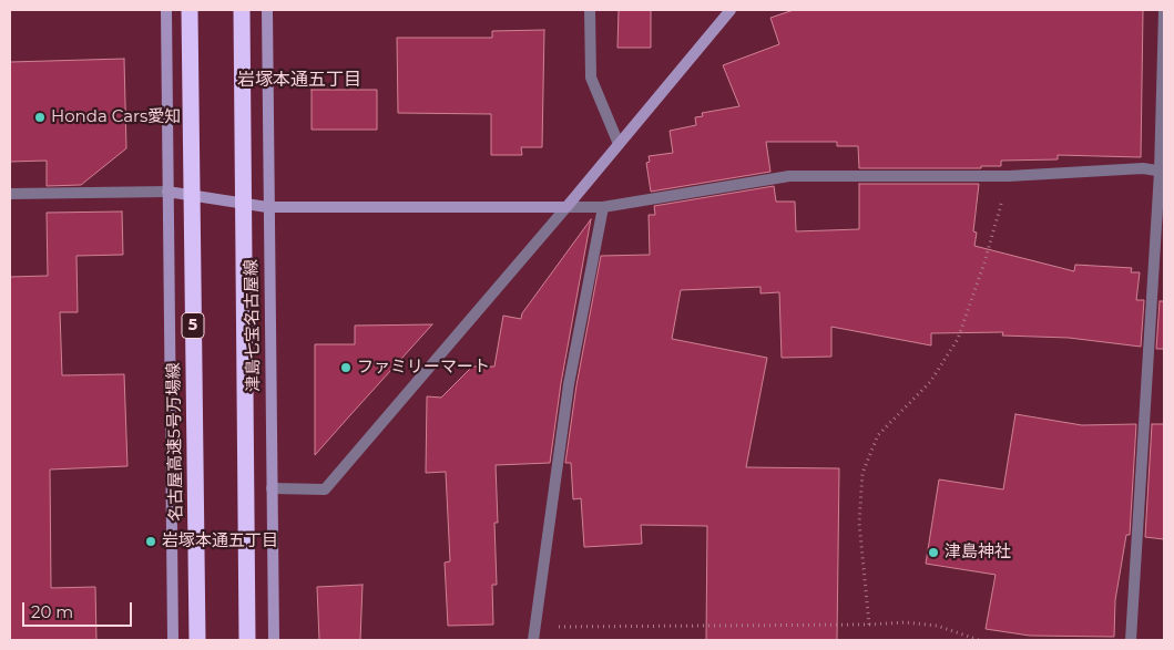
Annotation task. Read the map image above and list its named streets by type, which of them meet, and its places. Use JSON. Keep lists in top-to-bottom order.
{
  "streets": {
    "highway": ["5", "名古屋高速5号万場線"],
    "main road": ["津島七宝名古屋線"]
  },
  "districts": ["岩塚本通五丁目"],
  "places": [
    "Honda Cars愛知",
    "ファミリーマート",
    "岩塚本通五丁目",
    "津島神社"
  ],
  "scale_bar": "20 m"
}
